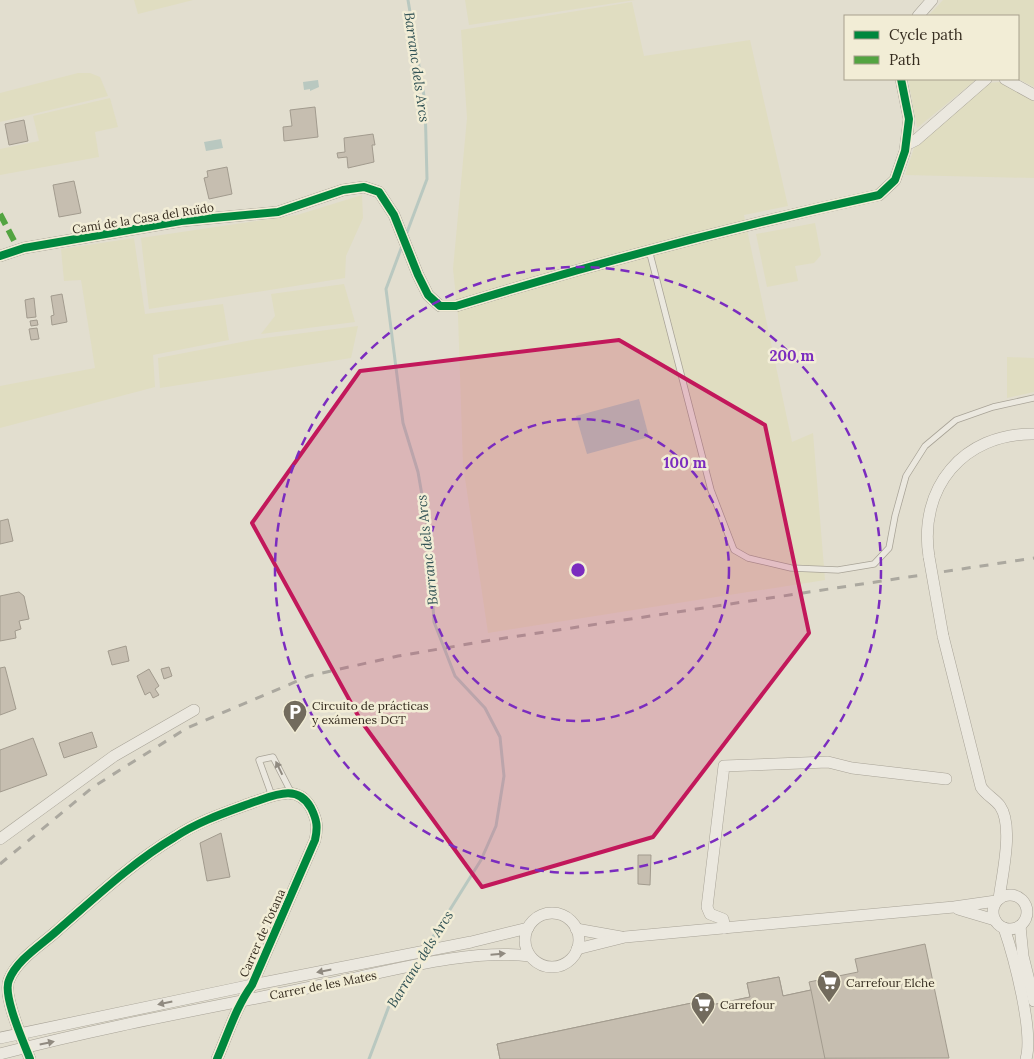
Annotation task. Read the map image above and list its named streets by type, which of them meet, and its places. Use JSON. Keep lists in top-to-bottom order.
{
  "streets": {
    "street": ["Camí de la Casa del Ruïdo", "Carrer de Totana", "Carrer de les Mates"]
  },
  "crossings": [
    ["Carrer de Totana", "Carrer de les Mates"]
  ],
  "water": ["Barranc dels Arcs"],
  "places": {
    "parking": ["Circuito de prácticas y exámenes DGT"],
    "supermarket": ["Carrefour Elche", "Carrefour"]
  },
  "legend": ["Cycle path", "Path"],
  "rings": ["200 m", "100 m"]
}
